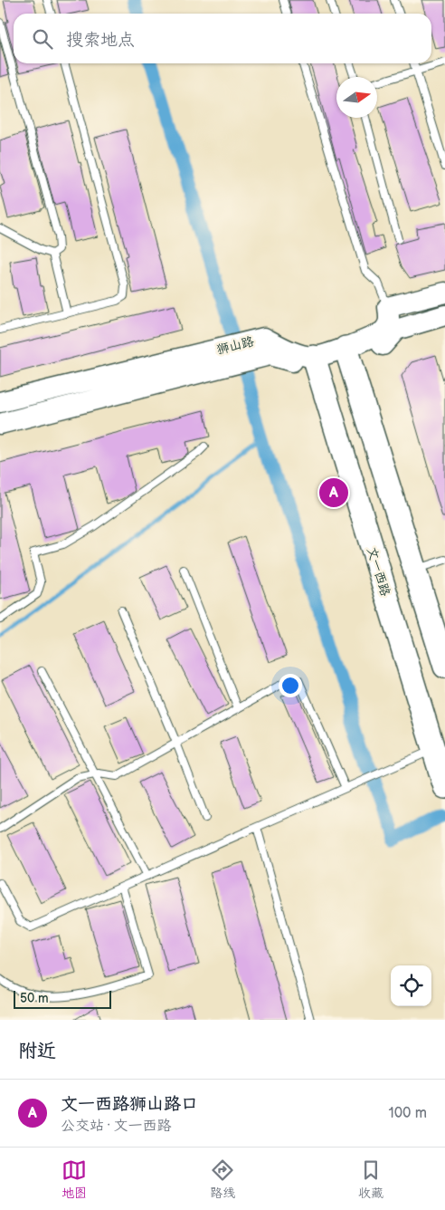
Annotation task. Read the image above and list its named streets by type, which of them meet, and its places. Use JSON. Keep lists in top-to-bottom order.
{
  "streets": {
    "main road": ["狮山路", "文一西路"]
  },
  "crossings": [
    ["狮山路", "文一西路"]
  ],
  "scale_bar": "50 m",
  "north": "right",
  "page": {
    "search": "搜索地点",
    "pins": "A",
    "scale": "50 m",
    "heading": "附近",
    "list": [
      {
        "mark": "A",
        "name": "文一西路狮山路口",
        "note": "公交站 · 文一西路",
        "value": "100 m"
      }
    ],
    "nav": ["地图", "路线", "收藏"]
  }
}
